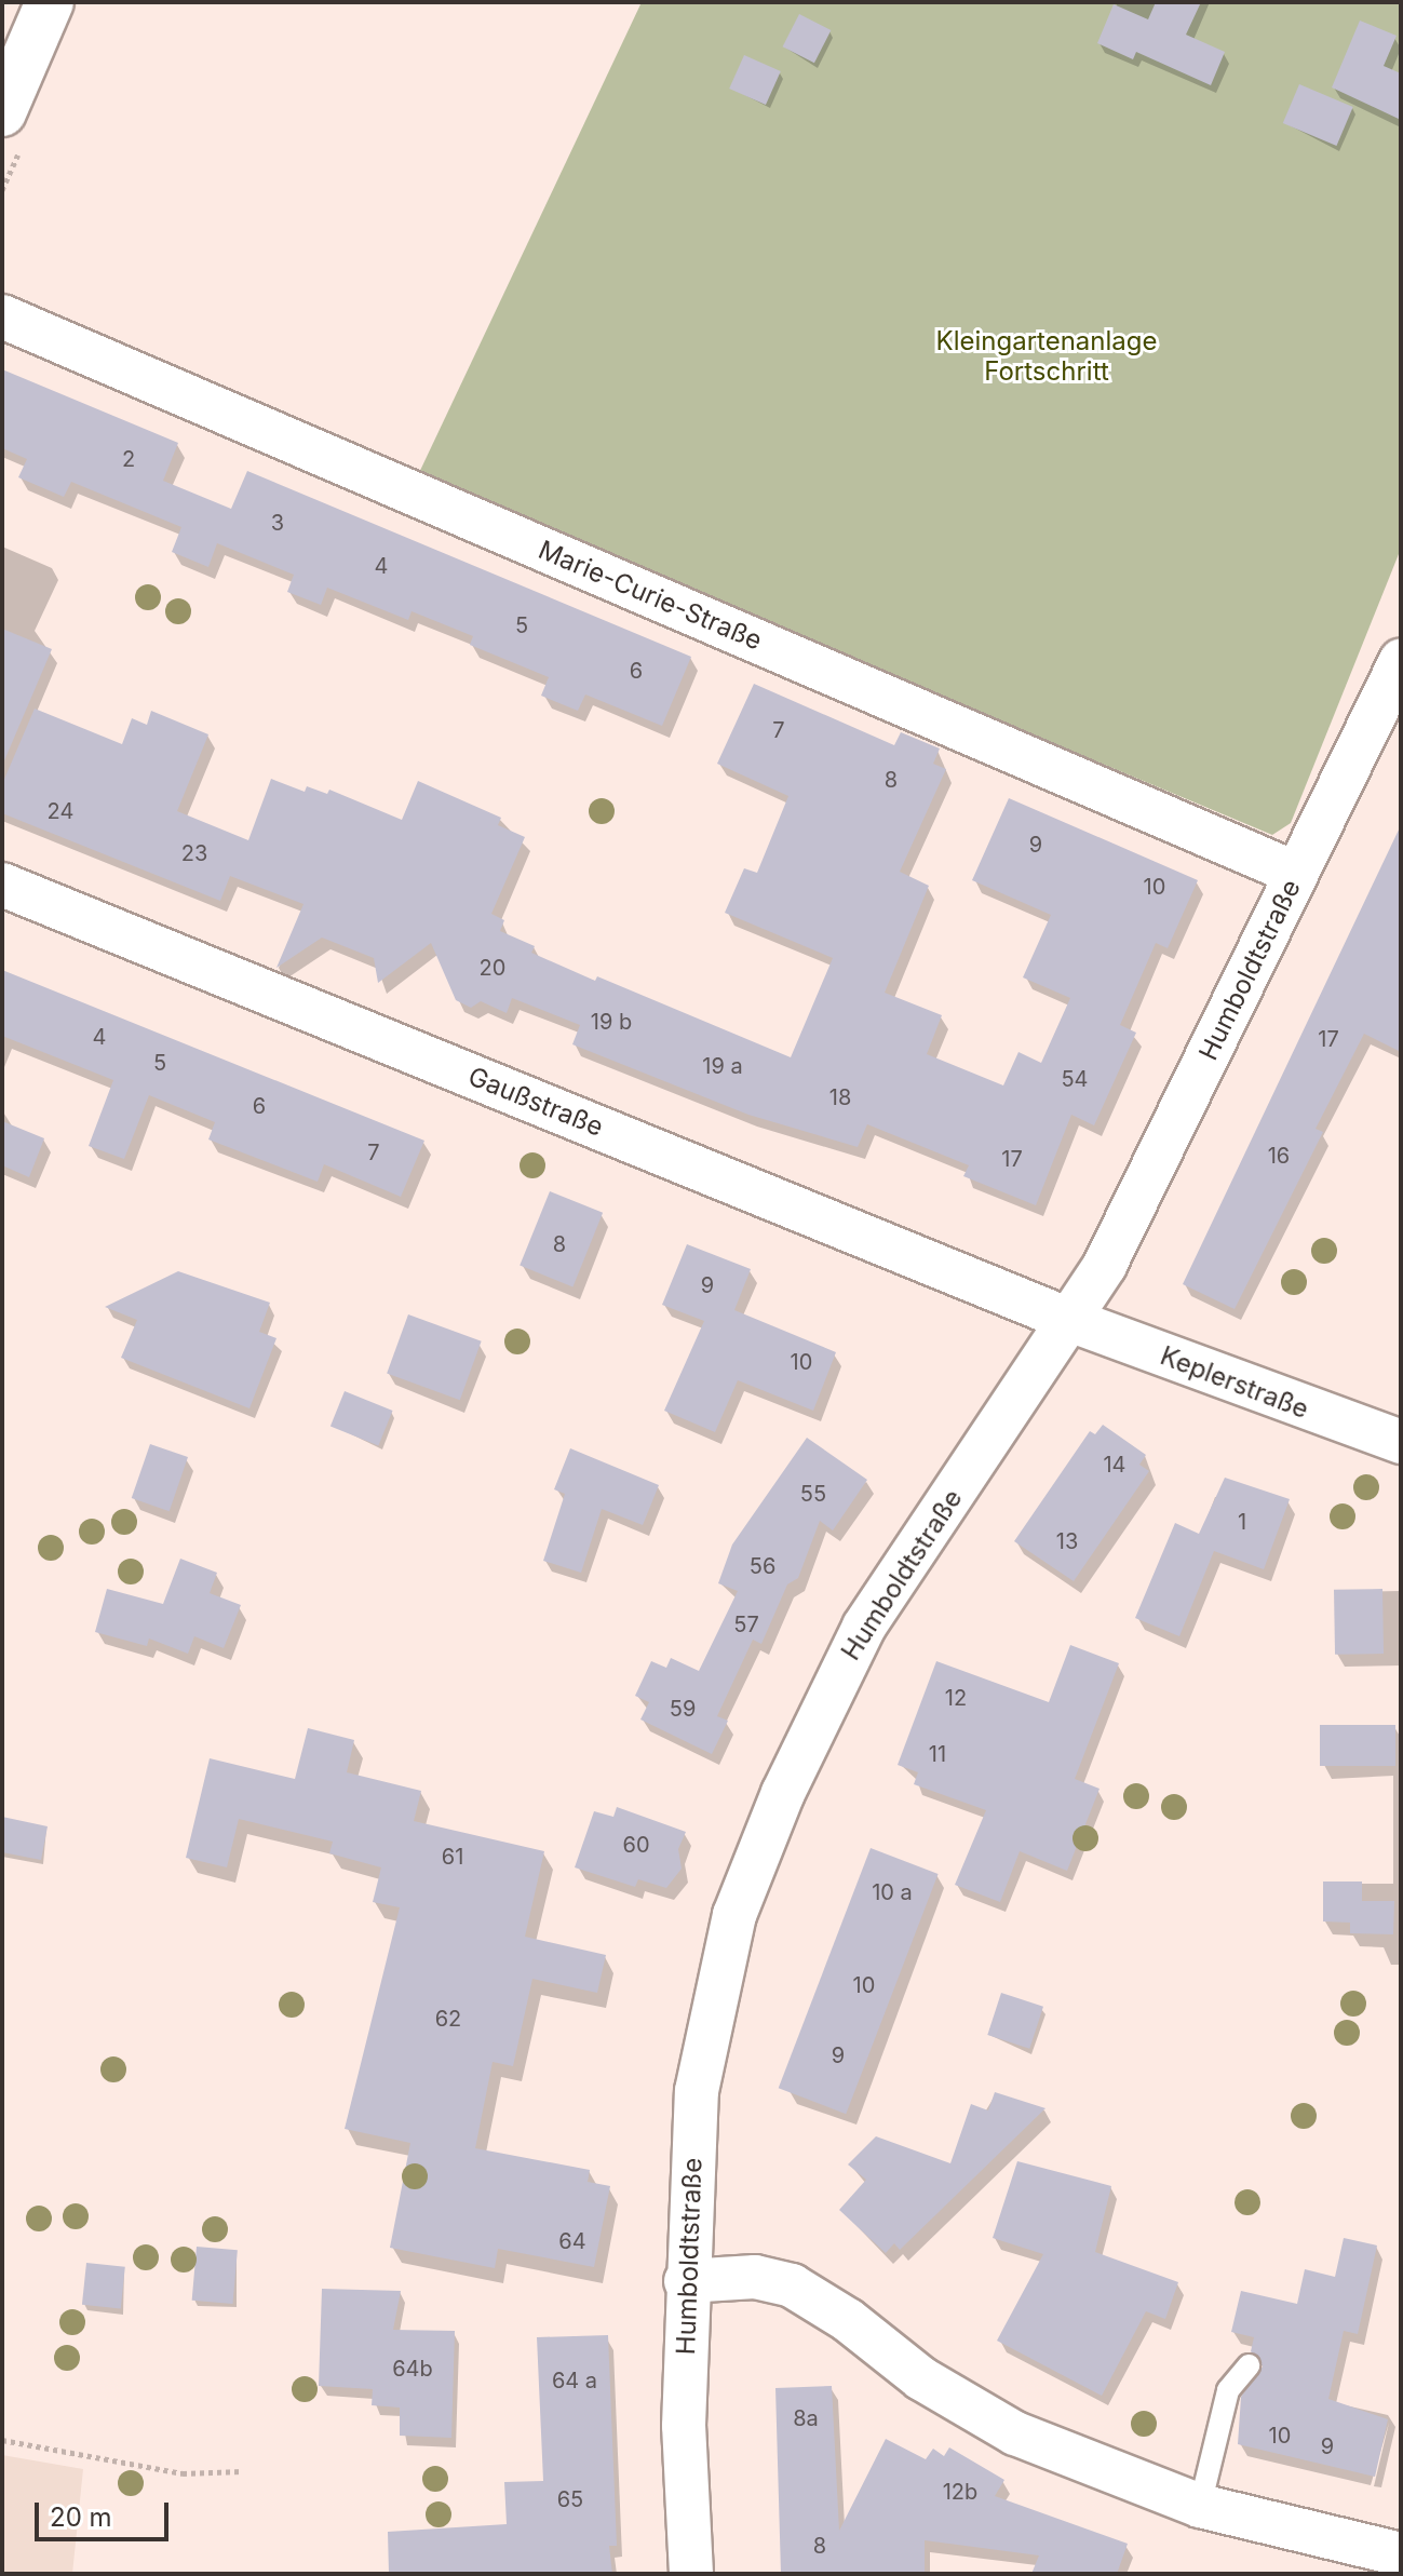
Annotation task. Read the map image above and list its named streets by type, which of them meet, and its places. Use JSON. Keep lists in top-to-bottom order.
{
  "streets": {
    "street": [
      "Marie-Curie-Straße",
      "Humboldtstraße",
      "Gaußstraße",
      "Keplerstraße"
    ]
  },
  "crossings": [
    ["Marie-Curie-Straße", "Humboldtstraße"],
    ["Humboldtstraße", "Gaußstraße"],
    ["Humboldtstraße", "Keplerstraße"],
    ["Gaußstraße", "Keplerstraße"]
  ],
  "parks": ["Kleingartenanlage Fortschritt"],
  "house_numbers": [
    "2",
    "3",
    "4",
    "5",
    "6",
    "7",
    "8",
    "24",
    "9",
    "23",
    "10",
    "20",
    "19 b",
    "4",
    "17",
    "5",
    "19 a",
    "54",
    "18",
    "6",
    "7",
    "16",
    "17",
    "8",
    "9",
    "10",
    "14",
    "55",
    "1",
    "13",
    "56",
    "57",
    "12",
    "59",
    "11",
    "60",
    "61",
    "10 a",
    "10",
    "62",
    "9",
    "64",
    "64b",
    "64 a",
    "8a",
    "10",
    "9",
    "12b",
    "65",
    "8"
  ],
  "scale_bar": "20 m"
}
